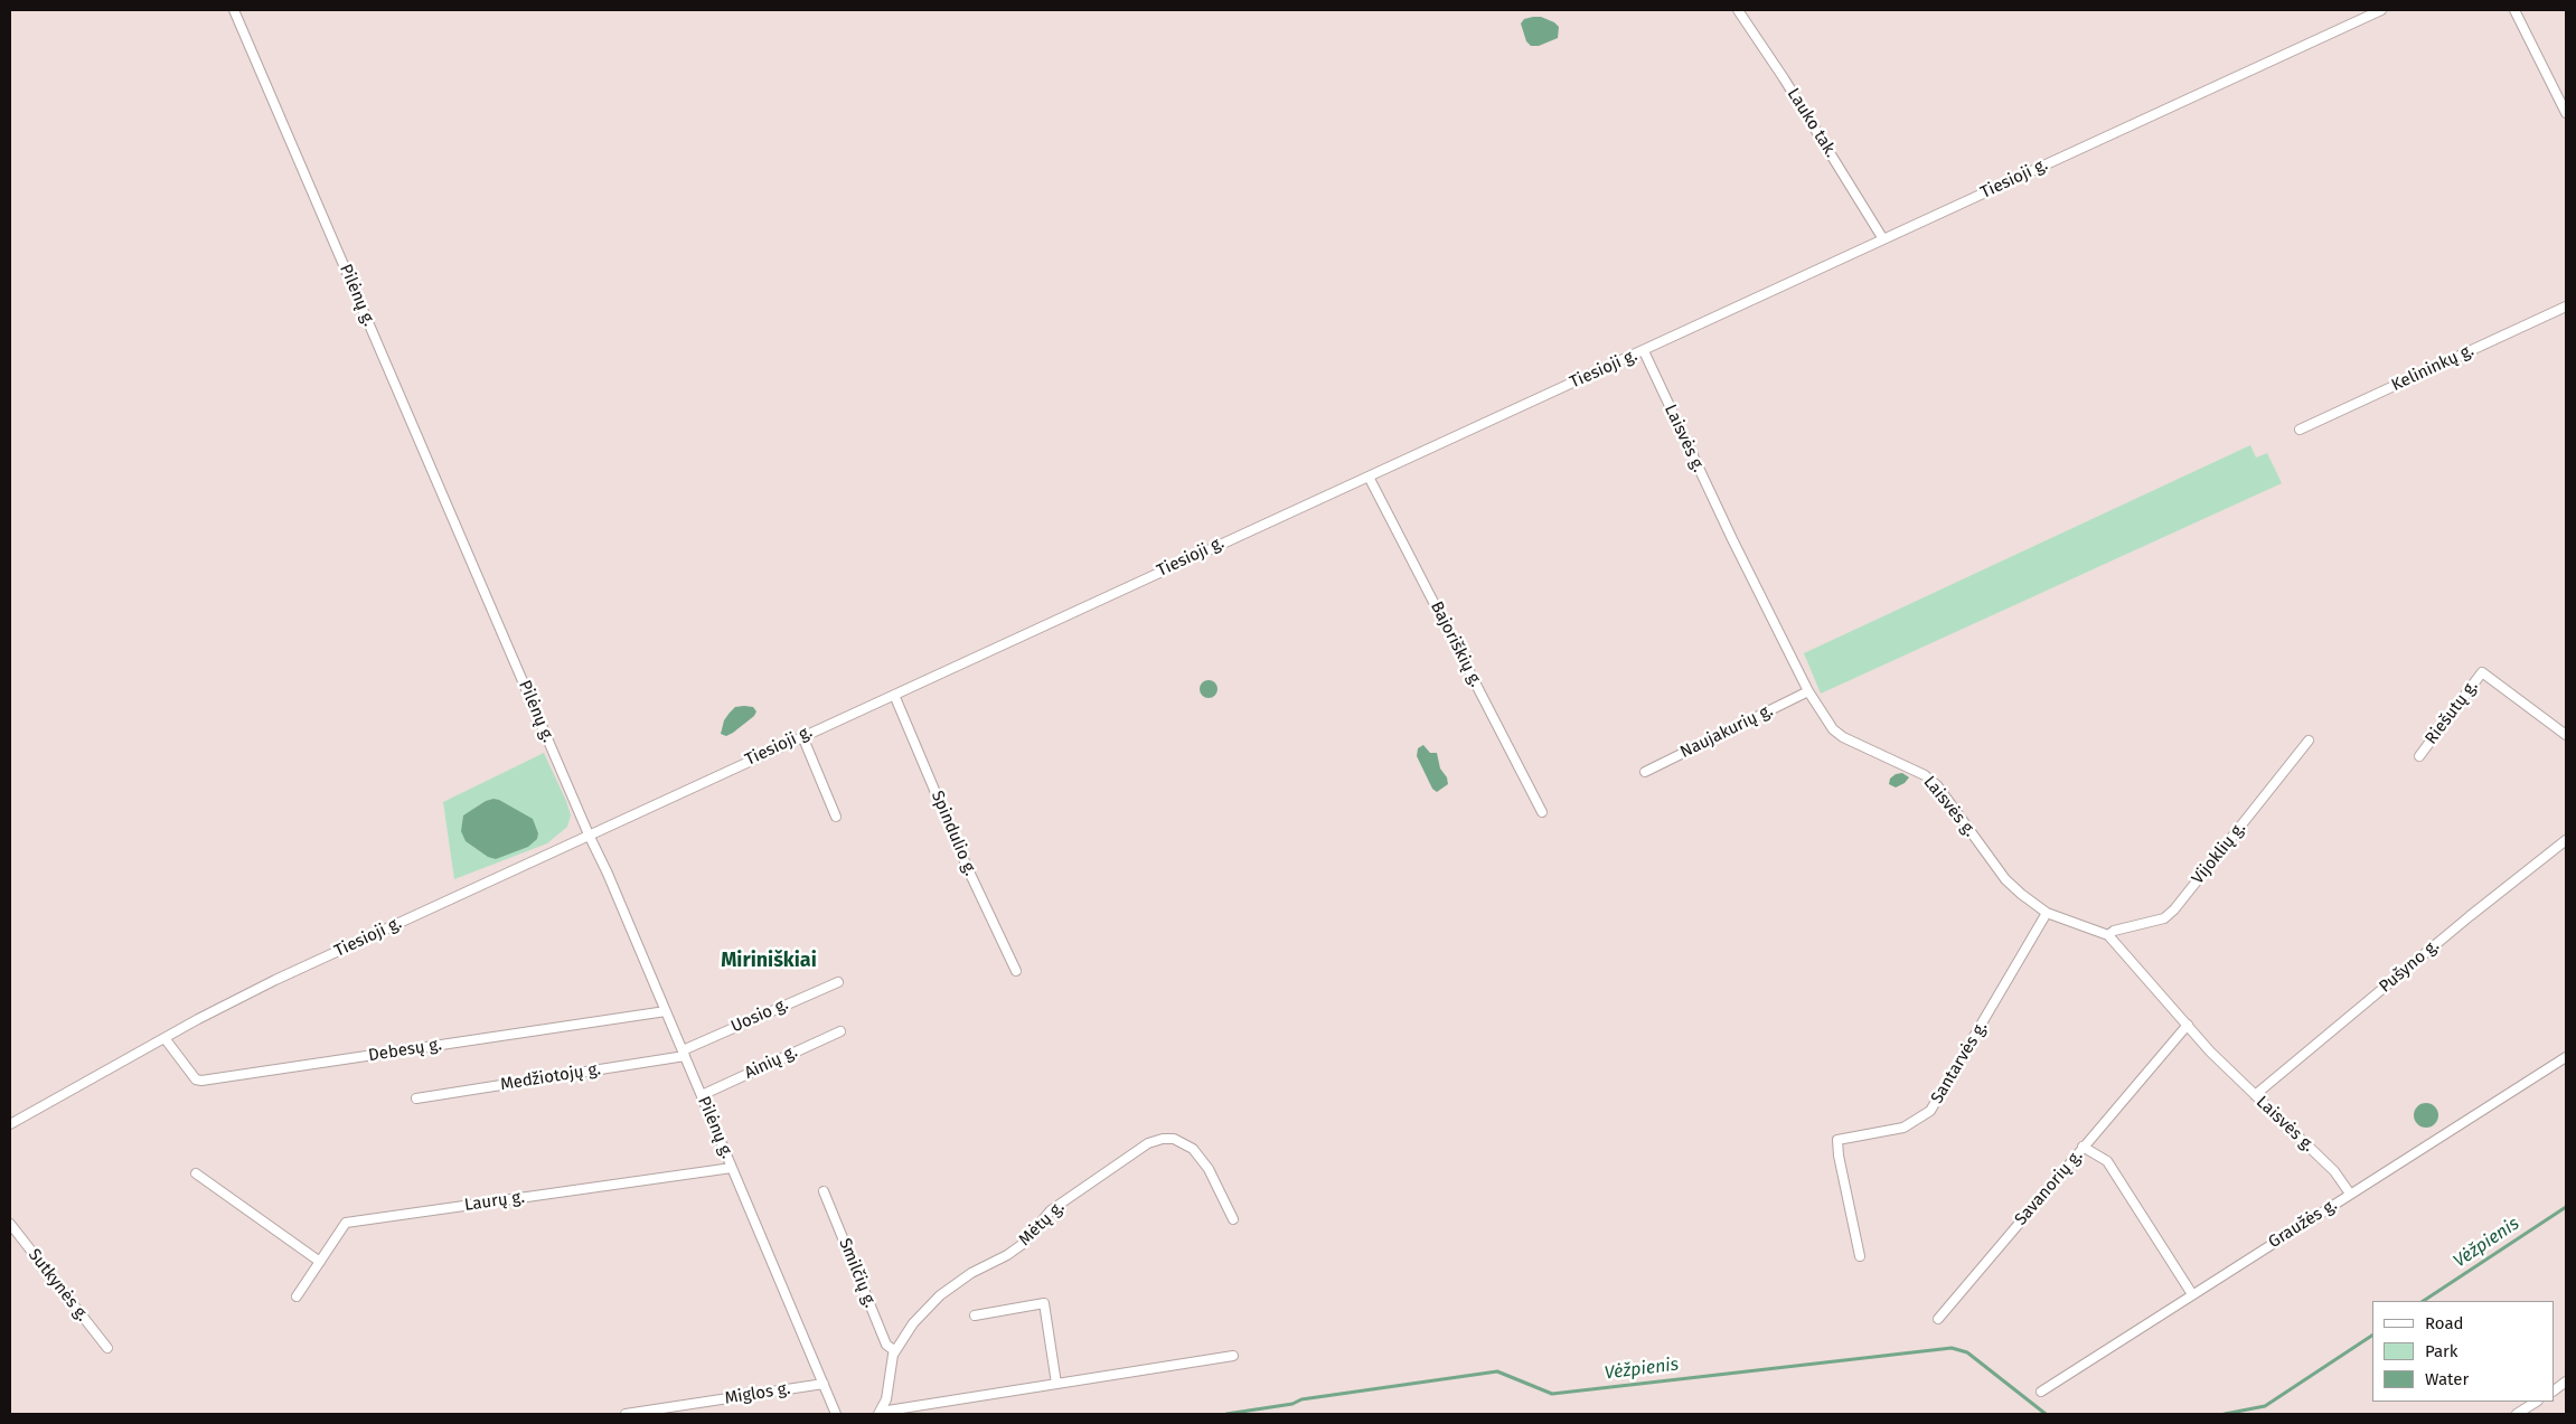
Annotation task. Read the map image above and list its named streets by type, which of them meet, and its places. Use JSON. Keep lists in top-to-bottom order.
{
  "streets": {
    "street": [
      "Lauko tak.",
      "Tiesioji g.",
      "Pilėnų g.",
      "Kelininkų g.",
      "Laisvės g.",
      "Bajoriškių g.",
      "Riešutų g.",
      "Naujakurių g.",
      "Spindulio g.",
      "Vijoklių g.",
      "Pušyno g.",
      "Uosio g.",
      "Debesų g.",
      "Ainių g.",
      "Santarvės g.",
      "Medžiotojų g.",
      "Savanorių g.",
      "Laurų g.",
      "Mėtų g.",
      "Graužės g.",
      "Smilčių g.",
      "Sutkynės g.",
      "Miglos g."
    ]
  },
  "crossings": [
    ["Lauko tak.", "Tiesioji g."],
    ["Tiesioji g.", "Pilėnų g."],
    ["Tiesioji g.", "Laisvės g."],
    ["Tiesioji g.", "Bajoriškių g."],
    ["Tiesioji g.", "Spindulio g."],
    ["Tiesioji g.", "Debesų g."],
    ["Pilėnų g.", "Uosio g."],
    ["Pilėnų g.", "Debesų g."],
    ["Pilėnų g.", "Ainių g."],
    ["Pilėnų g.", "Medžiotojų g."],
    ["Pilėnų g.", "Laurų g."],
    ["Pilėnų g.", "Miglos g."],
    ["Laisvės g.", "Naujakurių g."],
    ["Laisvės g.", "Vijoklių g."],
    ["Laisvės g.", "Pušyno g."],
    ["Laisvės g.", "Santarvės g."],
    ["Laisvės g.", "Graužės g."],
    ["Uosio g.", "Medžiotojų g."],
    ["Savanorių g.", "Graužės g."],
    ["Mėtų g.", "Smilčių g."]
  ],
  "districts": ["Miriniškiai"],
  "water": ["Vėžpienis"],
  "legend": ["Road", "Park", "Water"]
}
